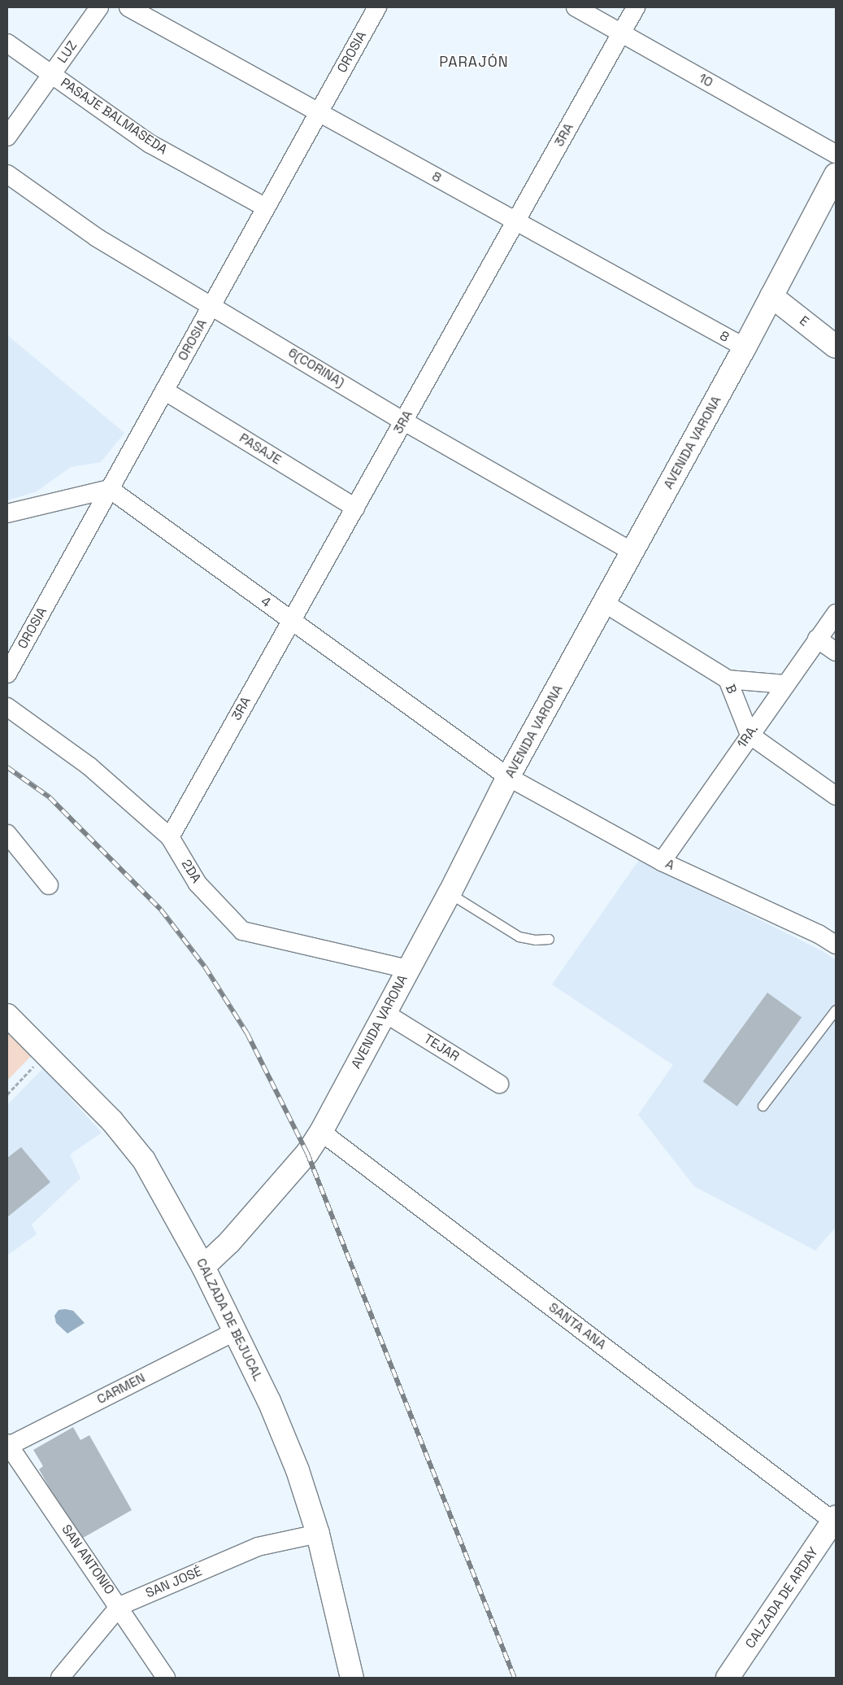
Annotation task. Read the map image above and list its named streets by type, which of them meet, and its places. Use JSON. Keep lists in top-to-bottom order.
{
  "streets": {
    "street": [
      "LUZ",
      "OROSIA",
      "10",
      "PASAJE BALMASEDA",
      "3RA",
      "8",
      "E",
      "6(CORINA)",
      "AVENIDA VARONA",
      "PASAJE",
      "4",
      "B",
      "1RA.",
      "A",
      "2DA",
      "TEJAR",
      "CALZADA DE BEJUCAL",
      "SANTA ANA",
      "CARMEN",
      "SAN ANTONIO",
      "SAN JOSÉ",
      "CALZADA DE ARDAY"
    ]
  },
  "crossings": [
    ["LUZ", "PASAJE BALMASEDA"],
    ["OROSIA", "PASAJE BALMASEDA"],
    ["OROSIA", "8"],
    ["OROSIA", "6(CORINA)"],
    ["OROSIA", "PASAJE"],
    ["OROSIA", "4"],
    ["10", "3RA"],
    ["3RA", "8"],
    ["3RA", "6(CORINA)"],
    ["3RA", "PASAJE"],
    ["3RA", "4"],
    ["3RA", "2DA"],
    ["8", "AVENIDA VARONA"],
    ["E", "AVENIDA VARONA"],
    ["6(CORINA)", "AVENIDA VARONA"],
    ["AVENIDA VARONA", "4"],
    ["AVENIDA VARONA", "B"],
    ["AVENIDA VARONA", "A"],
    ["AVENIDA VARONA", "2DA"],
    ["AVENIDA VARONA", "TEJAR"],
    ["AVENIDA VARONA", "CALZADA DE BEJUCAL"],
    ["AVENIDA VARONA", "SANTA ANA"],
    ["4", "A"],
    ["B", "1RA."],
    ["1RA.", "A"],
    ["CALZADA DE BEJUCAL", "CARMEN"],
    ["CALZADA DE BEJUCAL", "SAN JOSÉ"],
    ["SANTA ANA", "CALZADA DE ARDAY"],
    ["CARMEN", "SAN ANTONIO"],
    ["SAN ANTONIO", "SAN JOSÉ"]
  ],
  "districts": ["PARAJÓN"]
}
